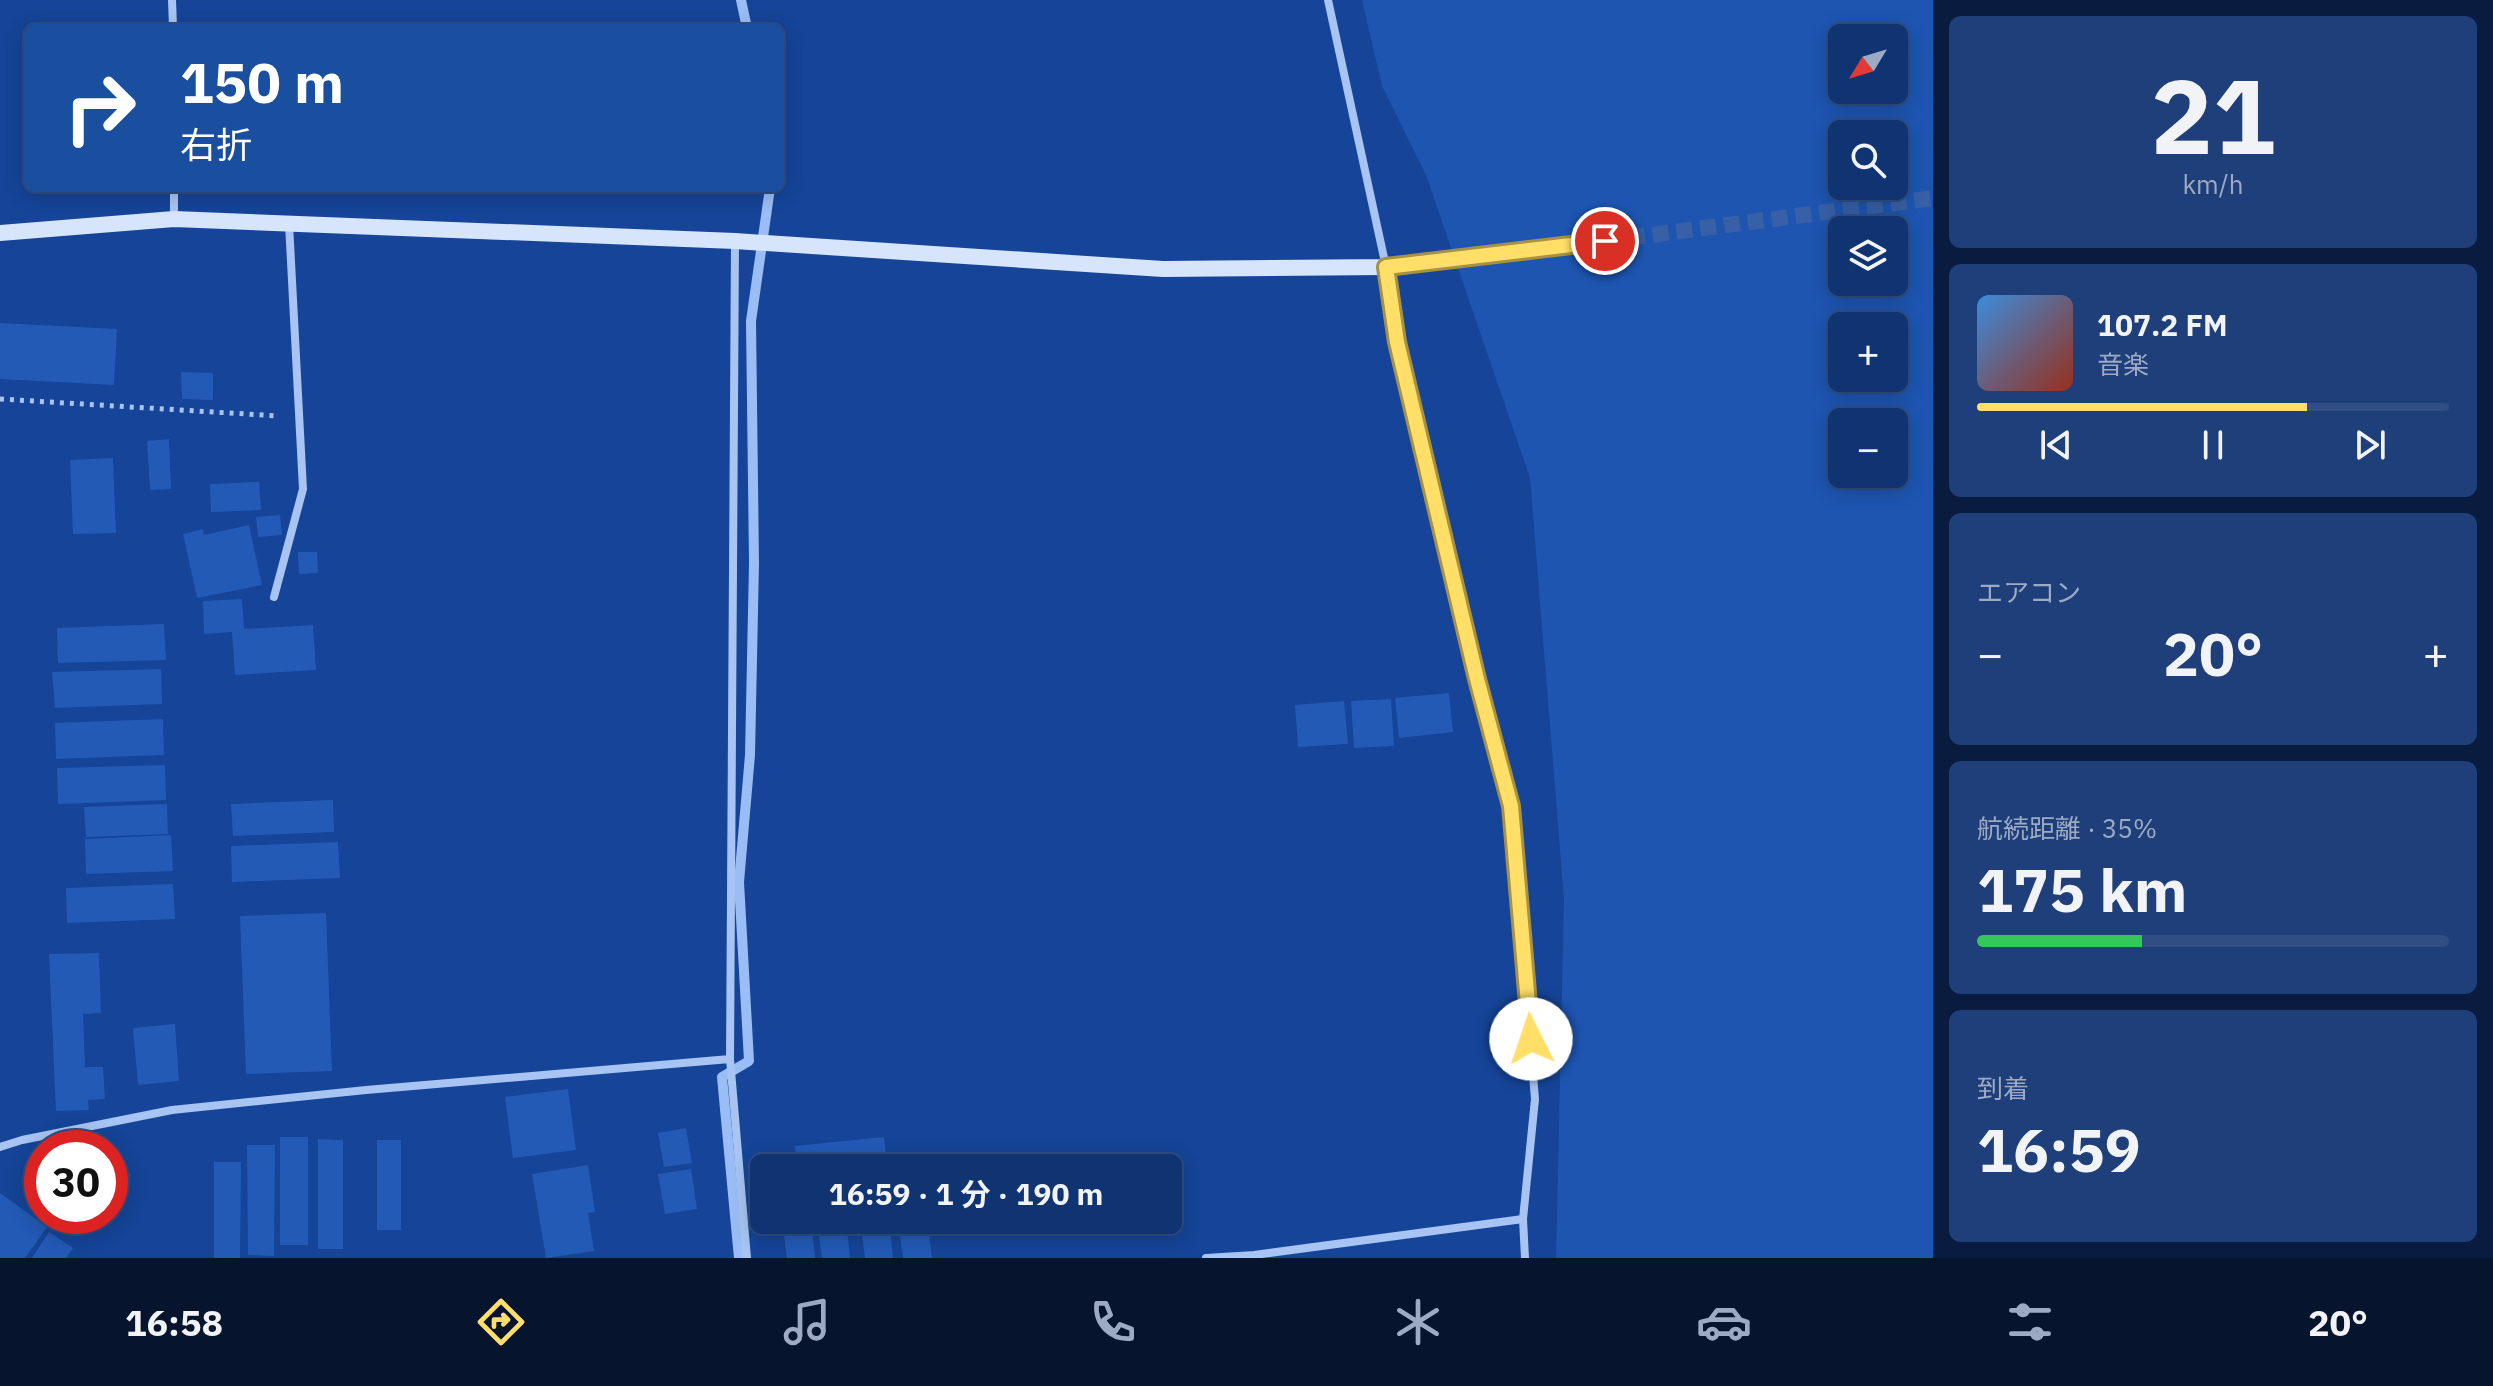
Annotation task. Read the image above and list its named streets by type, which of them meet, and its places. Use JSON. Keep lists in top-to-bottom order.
{
  "north": "bottom left",
  "page": {
    "tile": [
      ["21", "km/h"],
      "エアコン",
      ["航続距離 · 35%", "175 km"],
      ["到着", "16:59"]
    ],
    "map_buttons": ["+", "−"],
    "turn": ["150 m", "右折"],
    "song": ["107.2 FM", "音楽"],
    "heat": ["−", "20°", "+"],
    "limit": "30",
    "trip": "16:59 · 1 分 · 190 m",
    "tabs": ["16:58", "20°"]
  }
}
